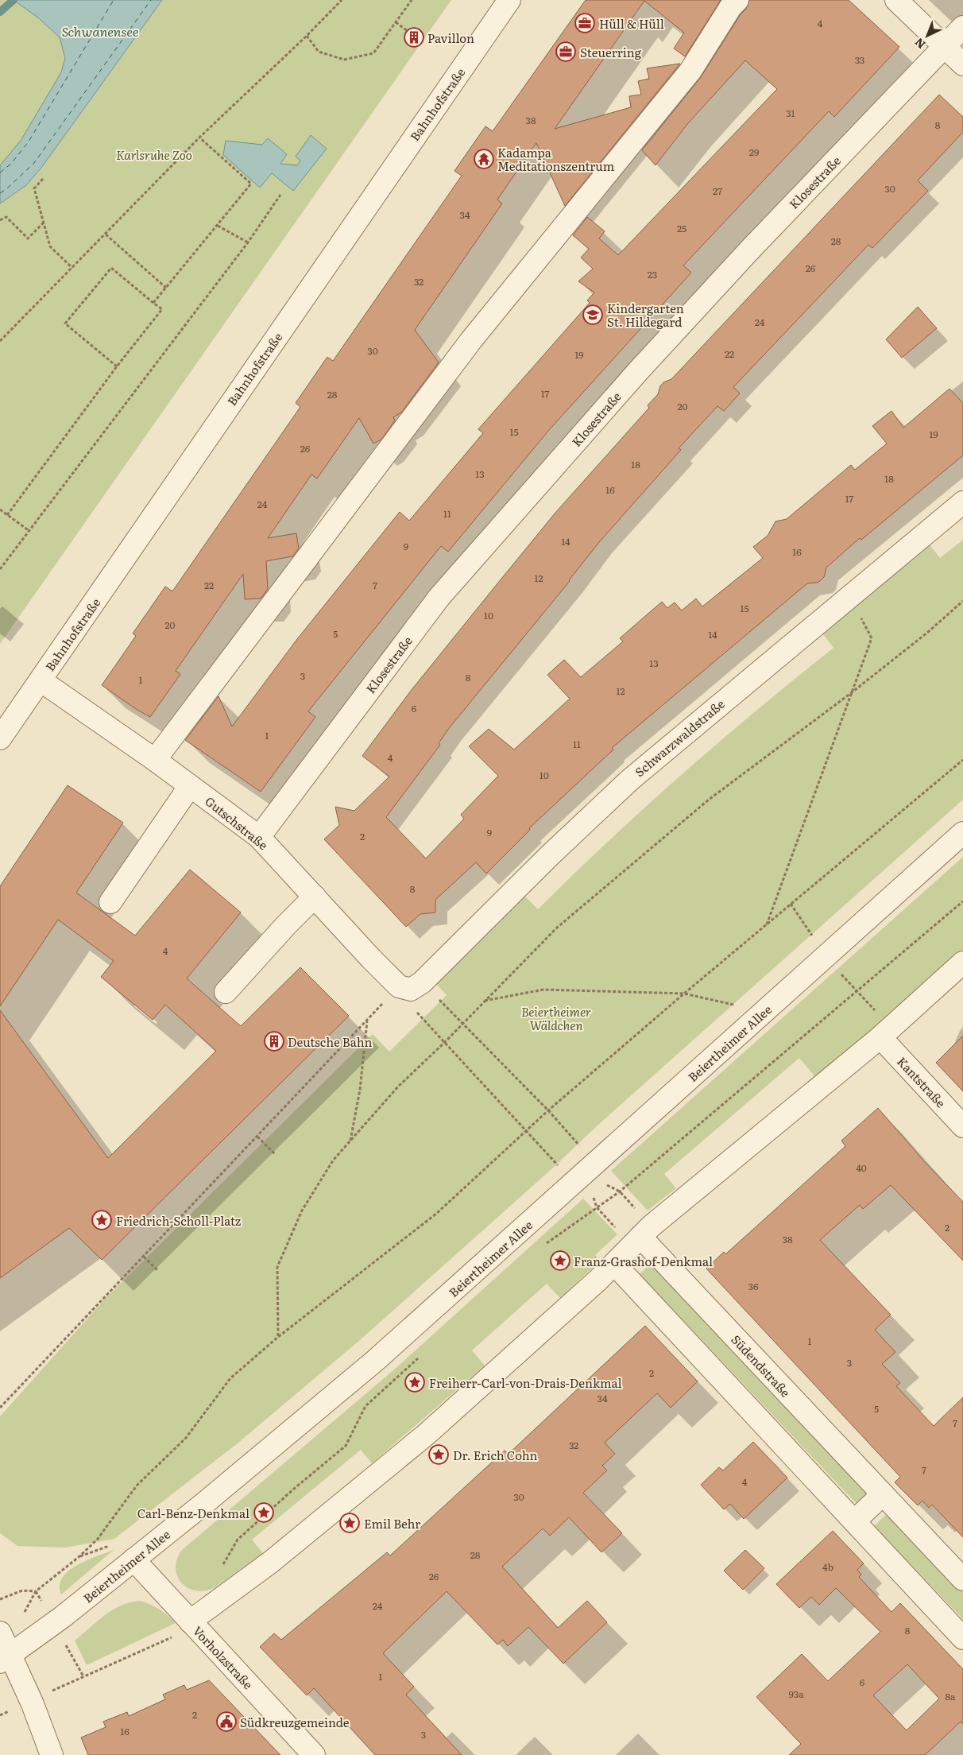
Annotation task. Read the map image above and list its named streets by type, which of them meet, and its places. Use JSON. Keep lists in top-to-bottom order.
{
  "streets": {
    "street": [
      "Bahnhofstraße",
      "Klosestraße",
      "Schwarzwaldstraße",
      "Gutschstraße",
      "Beiertheimer Allee",
      "Kantstraße",
      "Südendstraße",
      "Vorholzstraße"
    ]
  },
  "crossings": [
    ["Bahnhofstraße", "Gutschstraße"],
    ["Klosestraße", "Gutschstraße"],
    ["Schwarzwaldstraße", "Gutschstraße"],
    ["Beiertheimer Allee", "Vorholzstraße"]
  ],
  "water": ["Schwanensee"],
  "parks": ["Karlsruhe Zoo", "Beiertheimer Wäldchen"],
  "places": {
    "office": ["Hüll & Hüll", "Steuerring"],
    "building": ["Pavillon", "Deutsche Bahn"],
    "temple": ["Kadampa Meditationszentrum"],
    "school or university": ["Kindergarten St. Hildegard"],
    "place": [
      "Friedrich-Scholl-Platz",
      "Franz-Grashof-Denkmal",
      "Freiherr-Carl-von-Drais-Denkmal",
      "Dr. Erich Cohn",
      "Carl-Benz-Denkmal",
      "Emil Behr"
    ],
    "public building": ["Südkreuzgemeinde"]
  },
  "house_numbers": [
    "4",
    "33",
    "31",
    "38",
    "8",
    "29",
    "30",
    "27",
    "34",
    "25",
    "28",
    "26",
    "23",
    "32",
    "24",
    "30",
    "22",
    "19",
    "17",
    "28",
    "20",
    "15",
    "19",
    "26",
    "18",
    "13",
    "18",
    "16",
    "17",
    "24",
    "11",
    "14",
    "9",
    "16",
    "12",
    "22",
    "7",
    "15",
    "10",
    "20",
    "5",
    "14",
    "13",
    "3",
    "8",
    "1",
    "12",
    "6",
    "1",
    "11",
    "4",
    "10",
    "9",
    "2",
    "8",
    "4",
    "40",
    "2",
    "38",
    "36",
    "1",
    "3",
    "2",
    "34",
    "5",
    "7",
    "32",
    "7",
    "4",
    "30",
    "28",
    "4b",
    "26",
    "24",
    "8",
    "1",
    "6",
    "93a",
    "8a",
    "2",
    "16",
    "3"
  ],
  "north": "bottom left"
}
